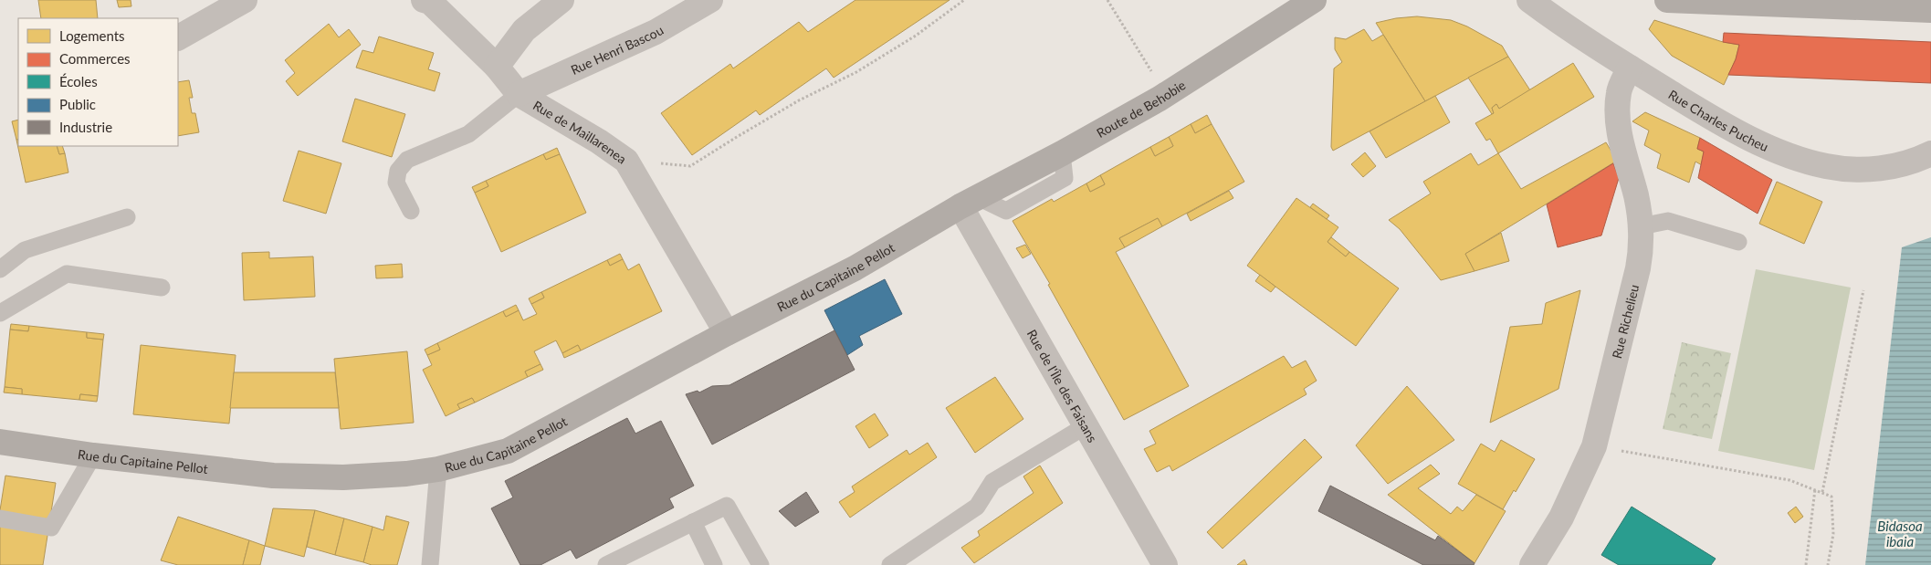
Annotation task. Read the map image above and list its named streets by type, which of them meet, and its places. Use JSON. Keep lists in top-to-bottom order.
{
  "streets": {
    "main road": ["Route de Behobie", "Rue du Capitaine Pellot"],
    "street": [
      "Rue Henri Bascou",
      "Rue Charles Pucheu",
      "Rue de Maillarenea",
      "Rue Richelieu",
      "Rue de l'Île des Faisans"
    ]
  },
  "crossings": [
    ["Rue Henri Bascou", "Rue de Maillarenea"],
    ["Route de Behobie", "Rue du Capitaine Pellot"],
    ["Route de Behobie", "Rue de l'Île des Faisans"],
    ["Rue Charles Pucheu", "Rue Richelieu"],
    ["Rue de Maillarenea", "Rue du Capitaine Pellot"],
    ["Rue du Capitaine Pellot", "Rue de l'Île des Faisans"]
  ],
  "water": ["Bidasoa ibaia"],
  "legend": [
    "Logements",
    "Commerces",
    "Écoles",
    "Public",
    "Industrie"
  ]
}
